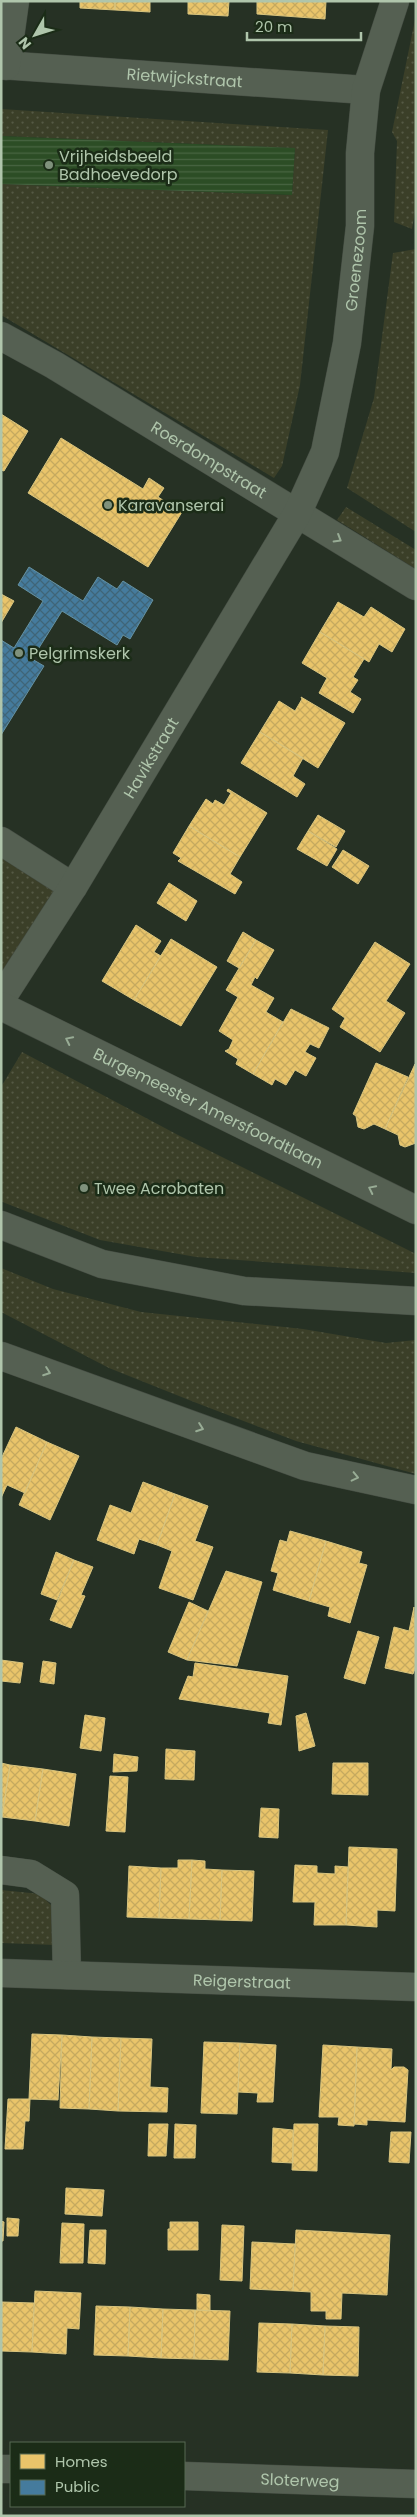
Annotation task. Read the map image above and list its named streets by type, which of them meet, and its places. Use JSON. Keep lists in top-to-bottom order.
{
  "streets": {
    "street": [
      "Rietwijckstraat",
      "Groenezoom",
      "Roerdompstraat",
      "Havikstraat",
      "Burgemeester Amersfoordtlaan",
      "Reigerstraat",
      "Sloterweg"
    ]
  },
  "crossings": [
    ["Rietwijckstraat", "Groenezoom"],
    ["Groenezoom", "Roerdompstraat"],
    ["Groenezoom", "Havikstraat"],
    ["Roerdompstraat", "Havikstraat"]
  ],
  "places": [
    "Vrijheidsbeeld Badhoevedorp",
    "Karavanserai",
    "Pelgrimskerk",
    "Twee Acrobaten"
  ],
  "legend": ["Homes", "Public"],
  "scale_bar": "20 m",
  "north": "bottom left"
}
